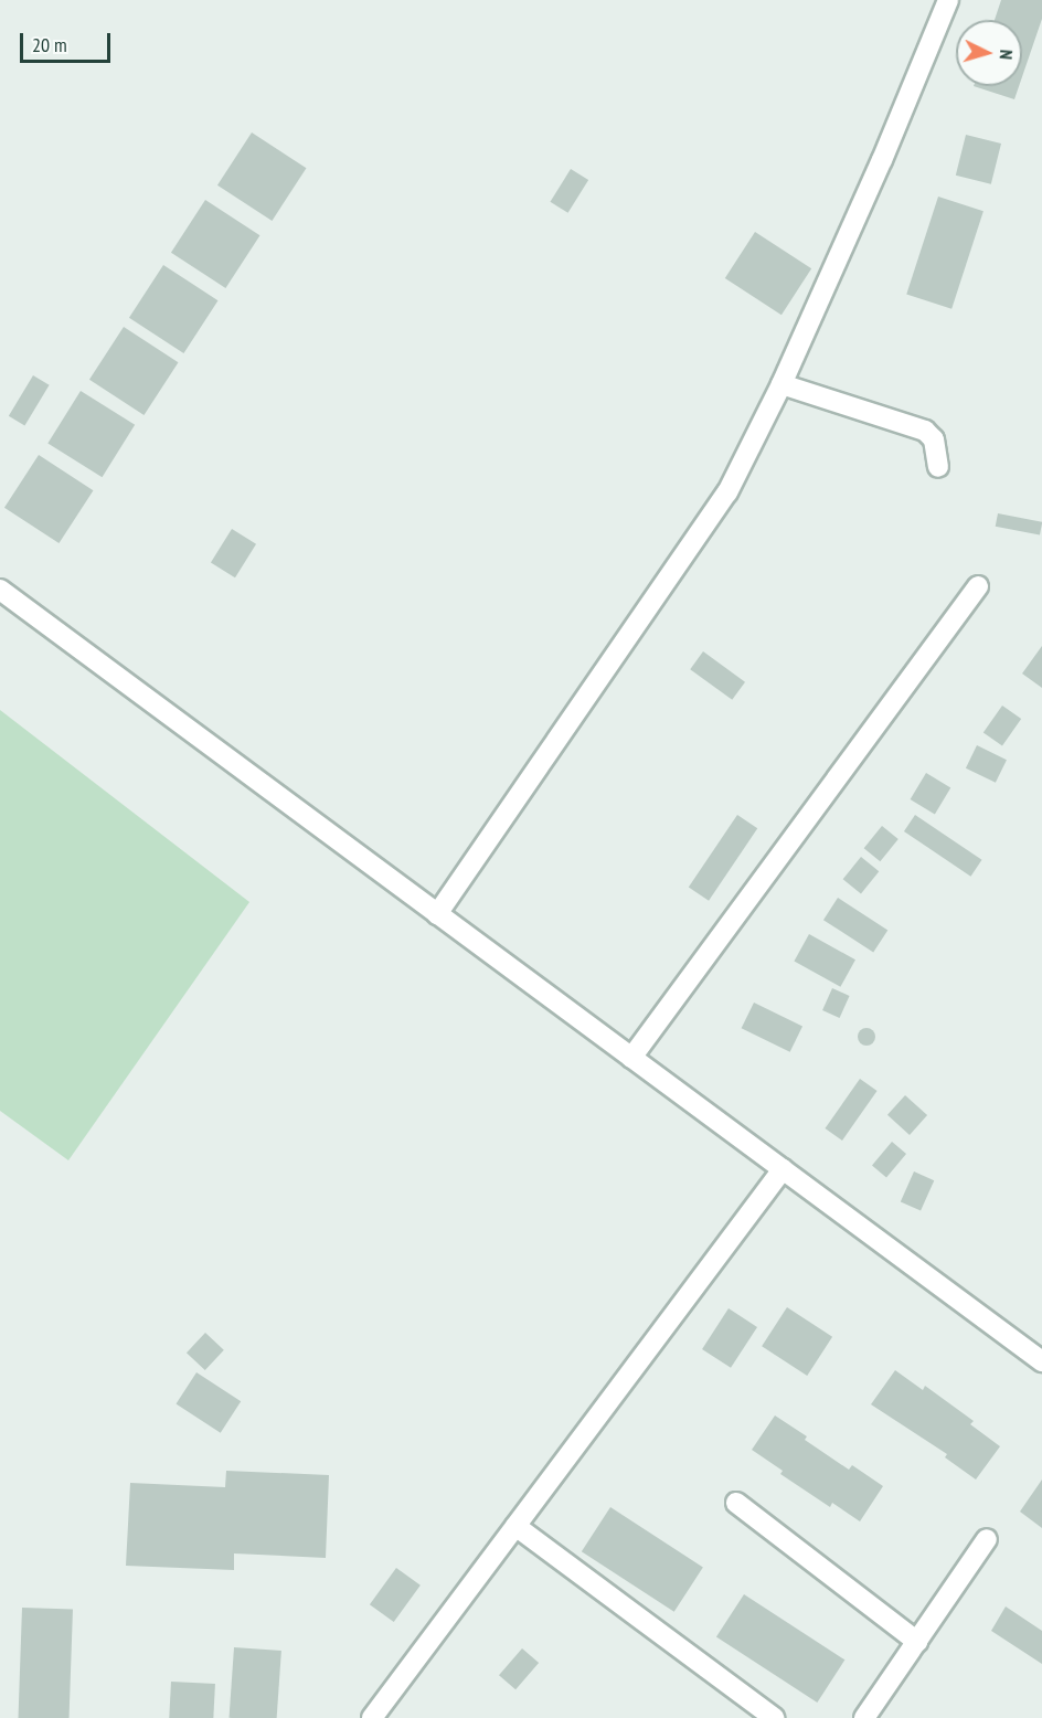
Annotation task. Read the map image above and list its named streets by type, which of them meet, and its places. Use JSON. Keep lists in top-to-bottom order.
{
  "scale_bar": "20 m",
  "north": "right"
}
